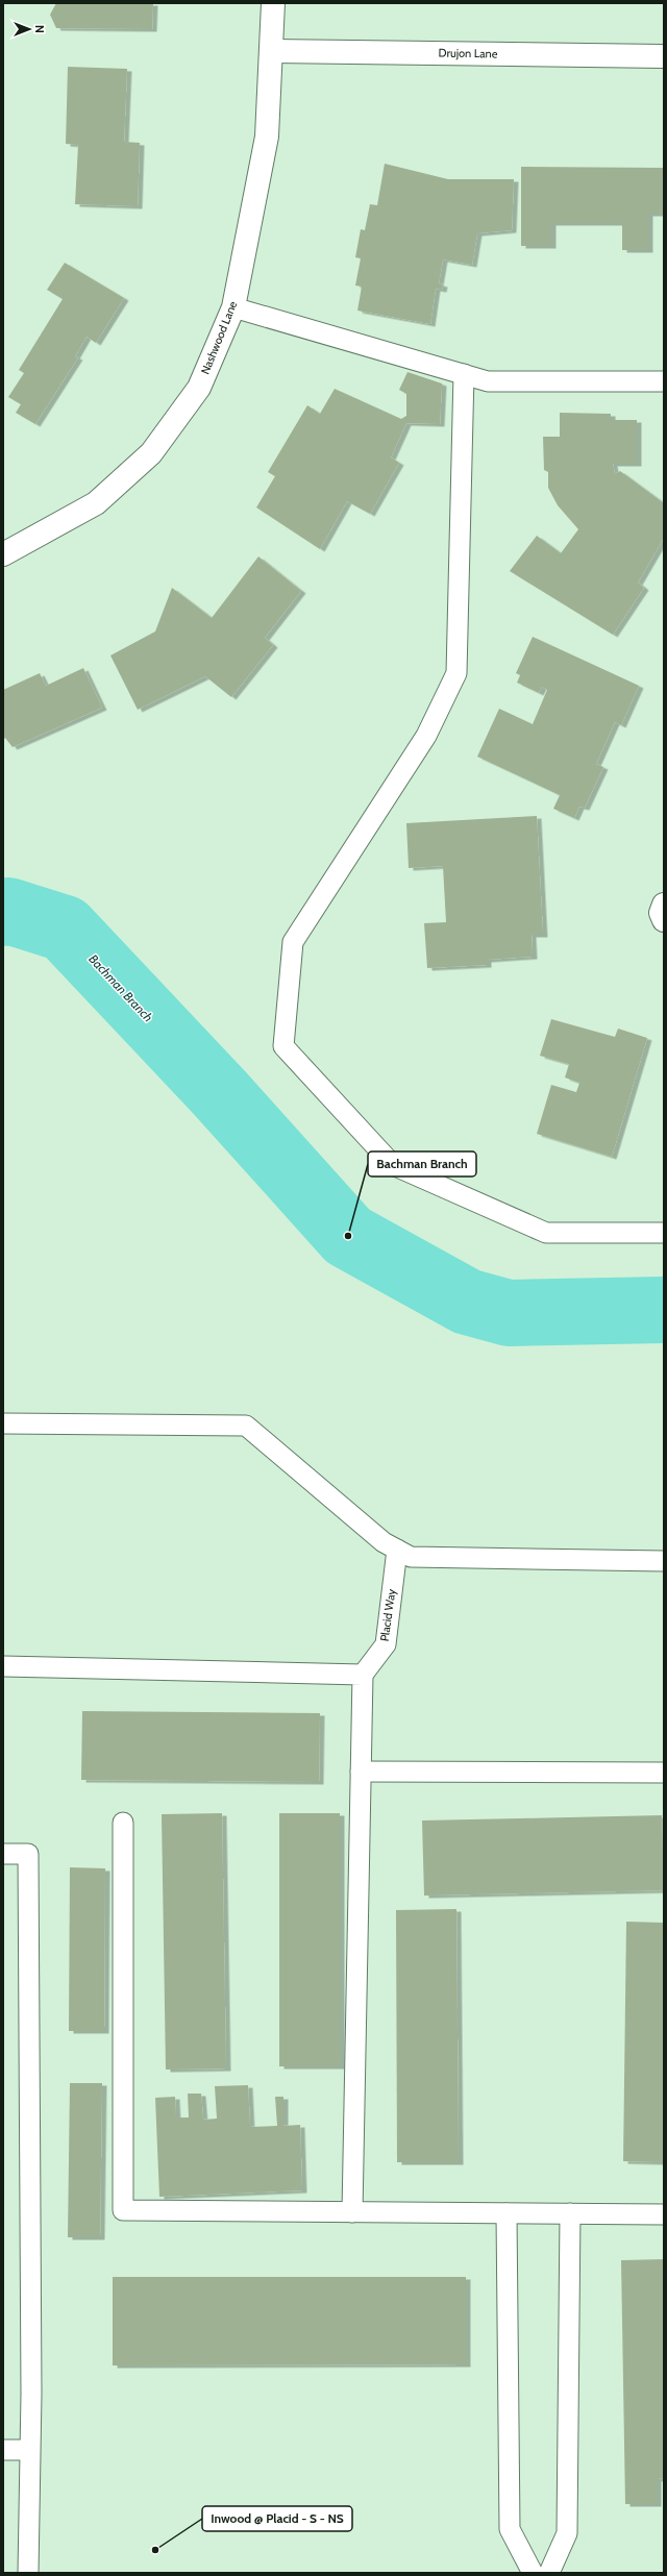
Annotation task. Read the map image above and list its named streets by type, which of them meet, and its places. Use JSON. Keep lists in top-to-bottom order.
{
  "streets": {
    "street": ["Drujon Lane", "Nashwood Lane"],
    "lane": ["Placid Way"]
  },
  "crossings": [
    ["Drujon Lane", "Nashwood Lane"]
  ],
  "water": ["Bachman Branch"],
  "places": ["Bachman Branch", "Inwood @ Placid - S - NS"],
  "north": "right"
}
